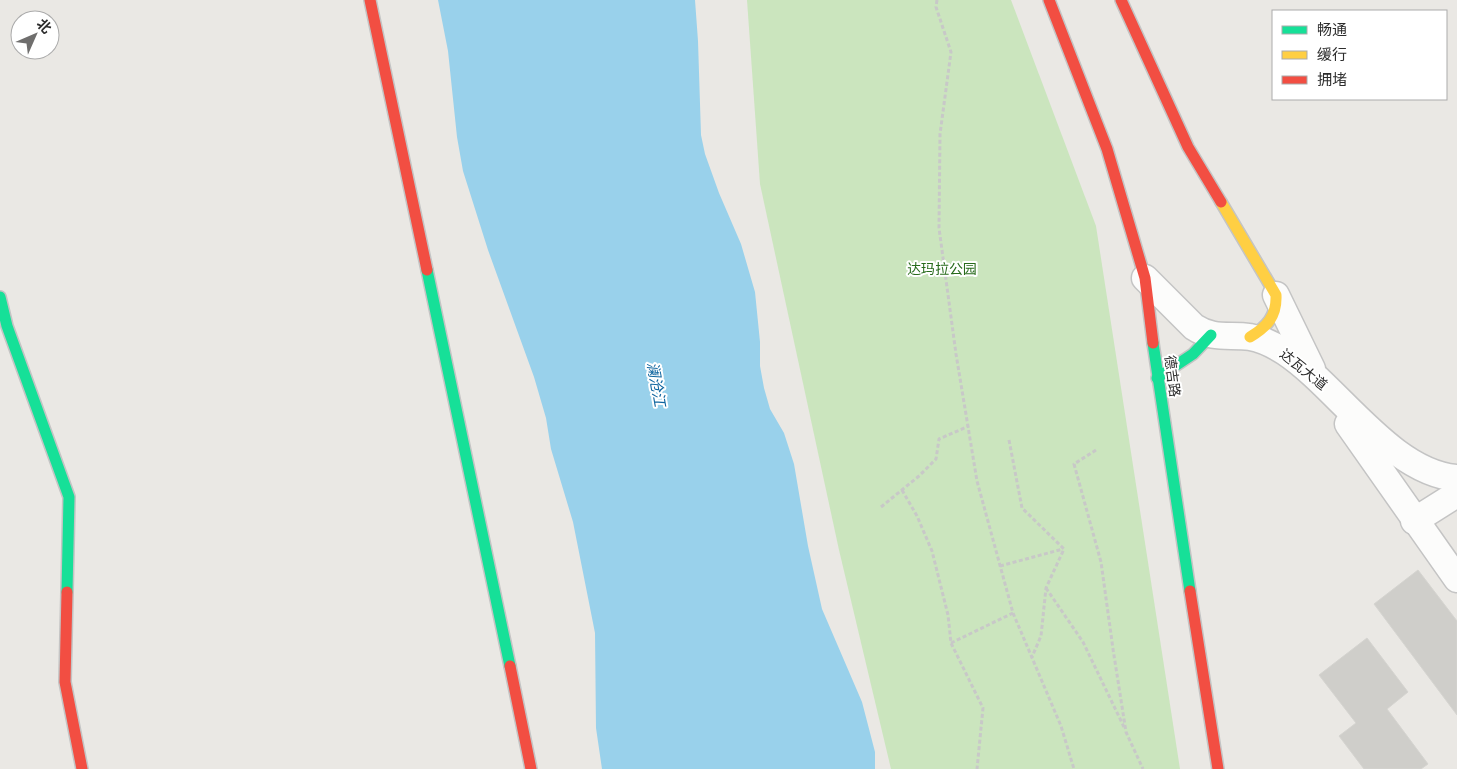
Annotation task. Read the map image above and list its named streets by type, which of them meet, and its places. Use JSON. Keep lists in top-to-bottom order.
{
  "streets": {
    "main road": ["德吉路"],
    "street": ["达瓦大道"]
  },
  "crossings": [
    ["达瓦大道", "德吉路"]
  ],
  "water": ["澜沧江"],
  "parks": ["达玛拉公园"],
  "legend": ["畅通", "缓行", "拥堵"],
  "north": "top right"
}
